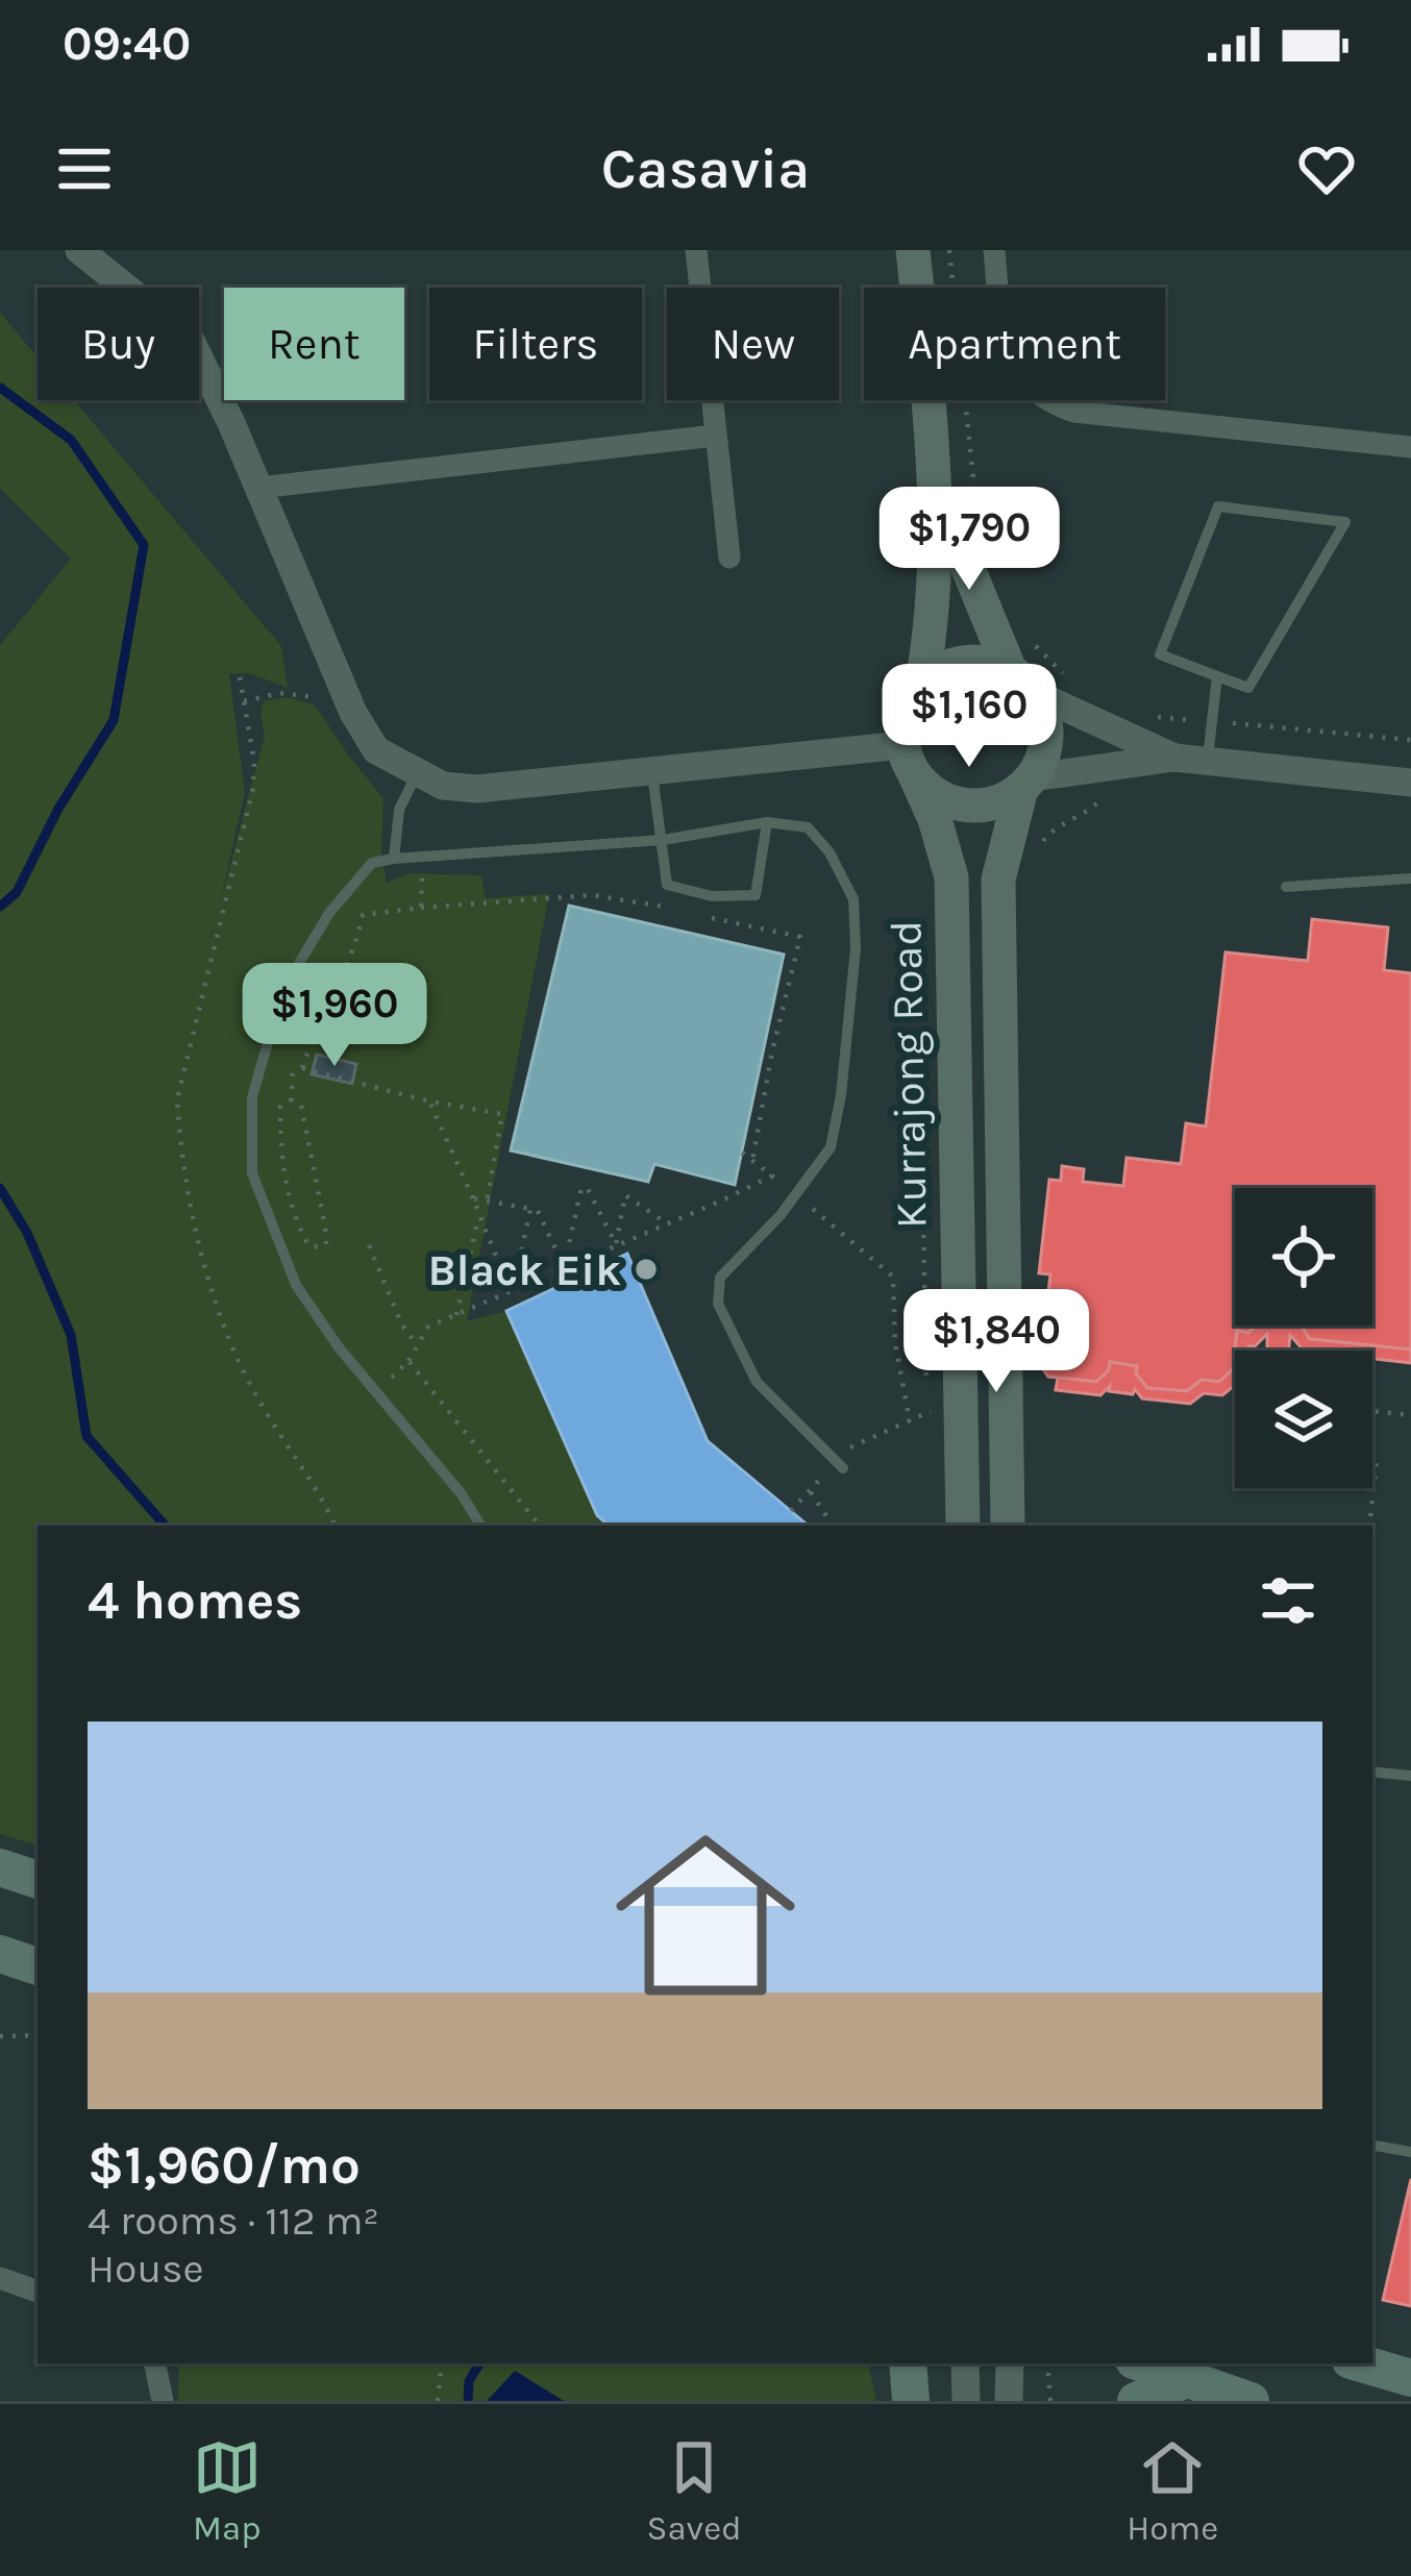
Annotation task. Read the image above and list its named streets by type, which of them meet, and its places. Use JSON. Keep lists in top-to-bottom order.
{
  "streets": {
    "main road": ["Kurrajong Road"]
  },
  "places": ["Black Eik"],
  "page": {
    "status": "09:40",
    "header": "Casavia",
    "chip": [
      "Buy",
      "Rent",
      "Filters",
      "New",
      "Apartment"
    ],
    "price": [
      "$1,790",
      "$1,160",
      "$1,960",
      "$1,840"
    ],
    "heading": "4 homes",
    "list": [
      {
        "name": "$1,960/mo",
        "note": "4 rooms · 112 m² · House"
      }
    ],
    "tabs": ["Map", "Saved", "Home"]
  }
}
